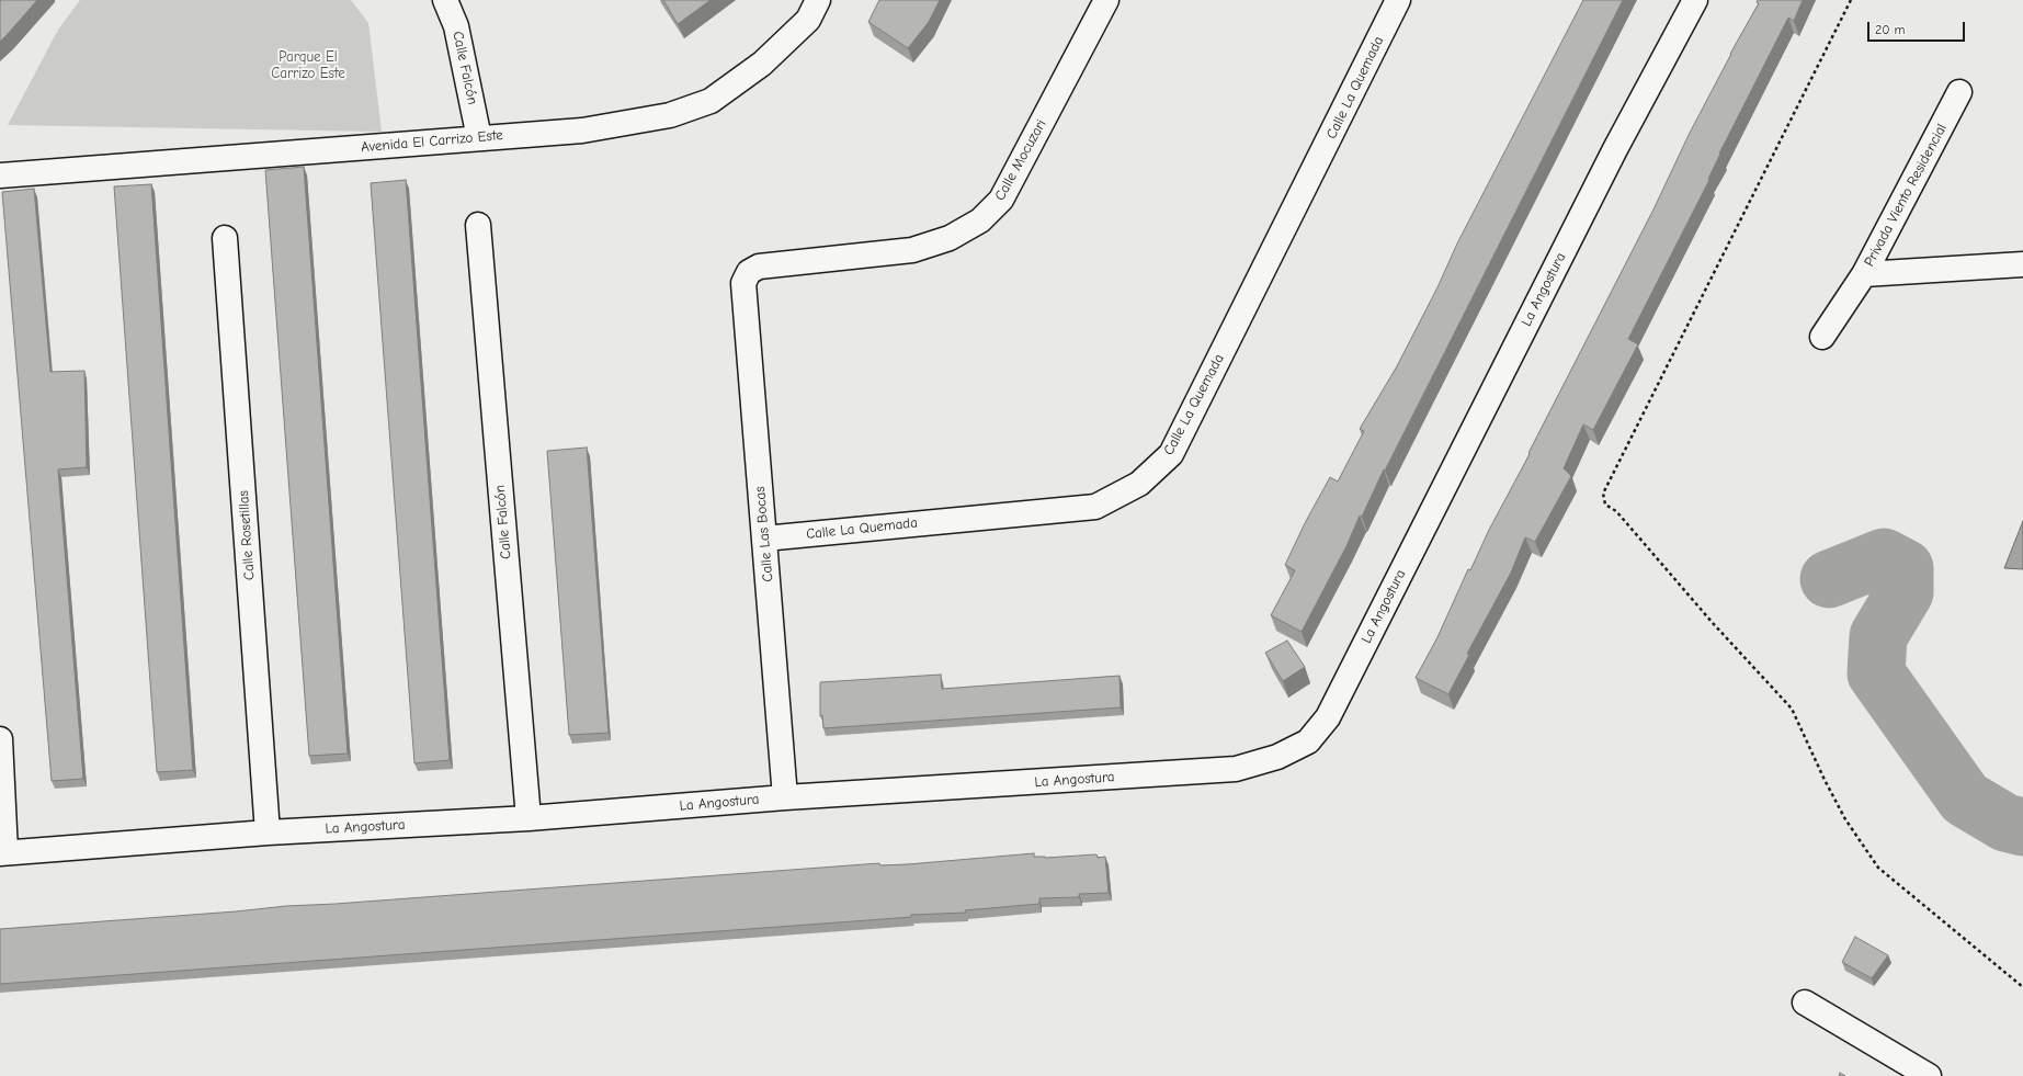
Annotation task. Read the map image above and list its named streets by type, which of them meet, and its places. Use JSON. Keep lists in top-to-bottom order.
{
  "streets": {
    "street": [
      "Calle Falcón",
      "Calle La Quemada",
      "Avenida El Carrizo Este",
      "Calle Mocuzari",
      "Privada Viento Residencial",
      "La Angostura",
      "Calle Las Bocas",
      "Calle Rosetillas"
    ]
  },
  "crossings": [
    ["Calle Falcón", "Avenida El Carrizo Este"],
    ["Calle Falcón", "La Angostura"],
    ["Calle La Quemada", "Calle Las Bocas"],
    ["Calle Mocuzari", "Calle Las Bocas"],
    ["La Angostura", "Calle Las Bocas"],
    ["La Angostura", "Calle Rosetillas"]
  ],
  "parks": ["Parque El Carrizo Este"],
  "scale_bar": "20 m"
}
